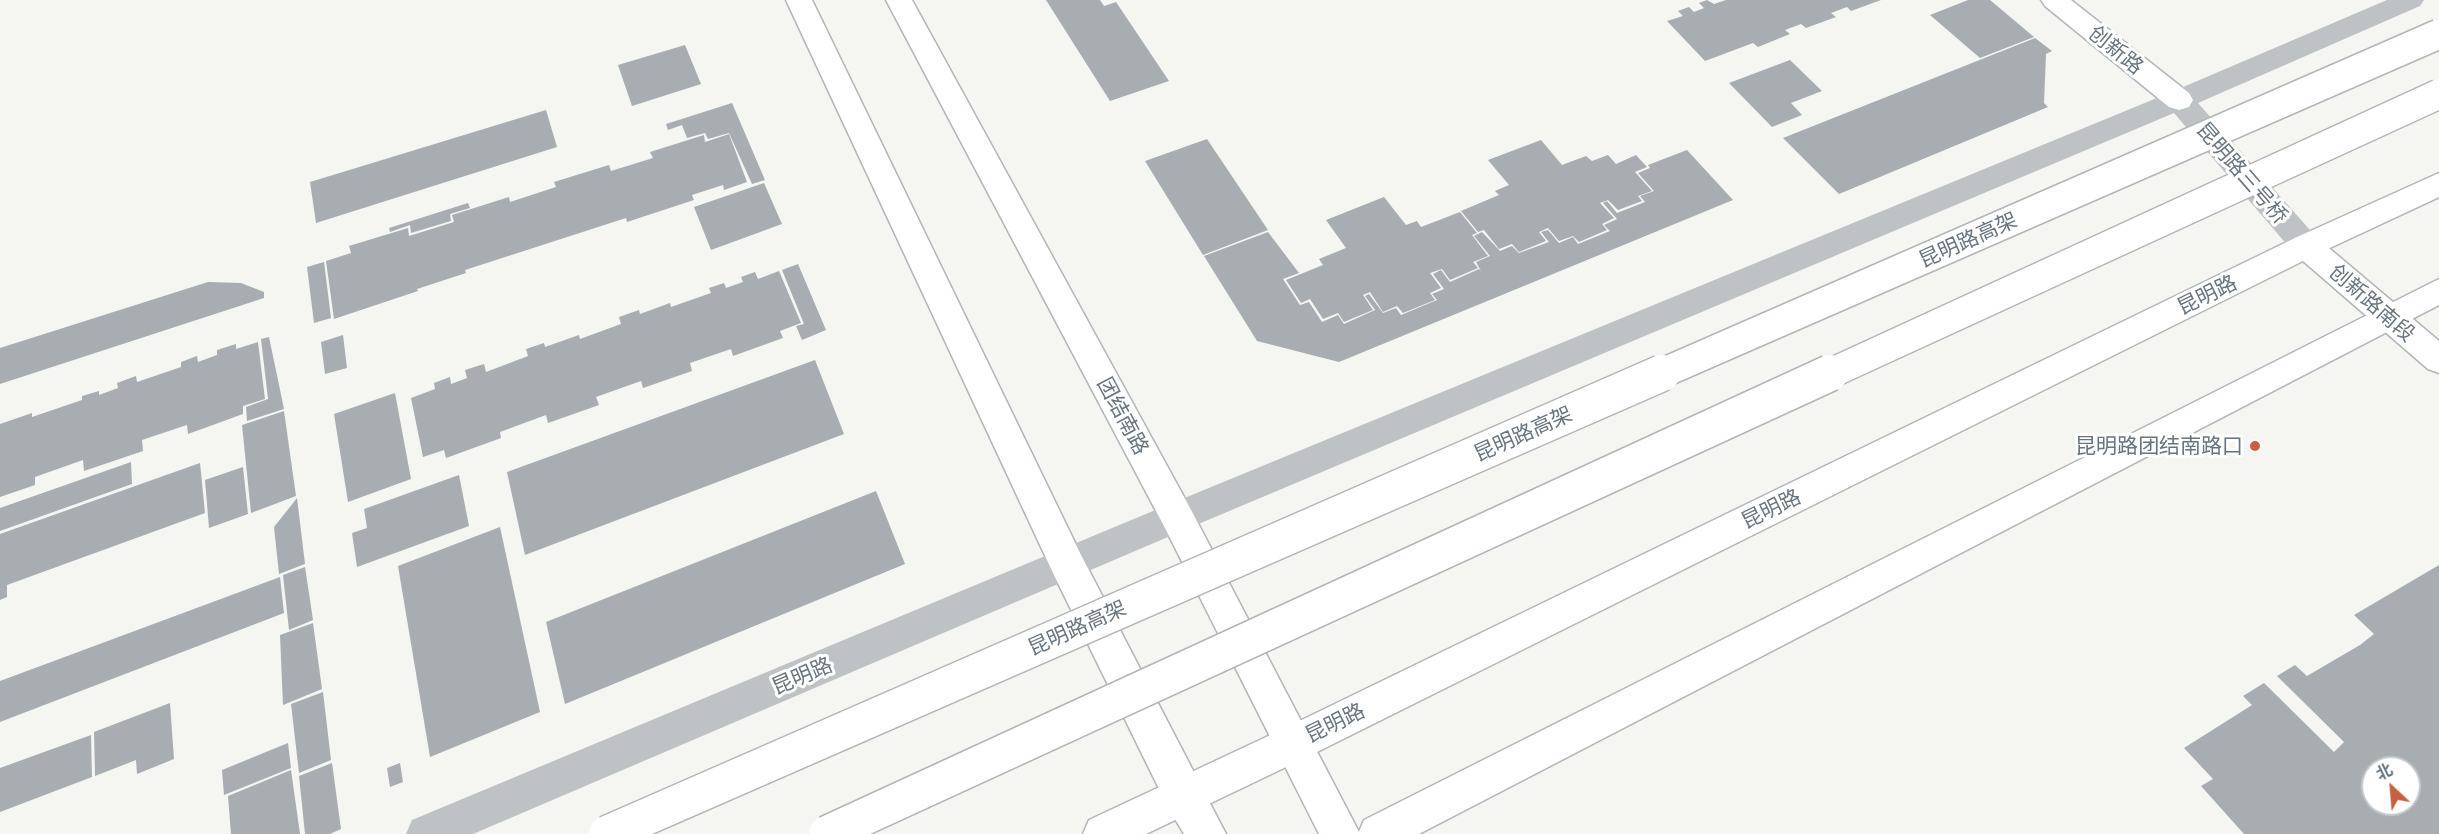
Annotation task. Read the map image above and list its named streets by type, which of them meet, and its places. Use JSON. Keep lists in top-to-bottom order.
{
  "streets": {
    "main road": [
      "创新路",
      "昆明路高架",
      "昆明路",
      "创新路南段",
      "团结南路"
    ],
    "street": ["昆明路三号桥"]
  },
  "crossings": [
    ["创新路", "昆明路三号桥"],
    ["创新路", "昆明路"],
    ["昆明路三号桥", "昆明路"],
    ["昆明路三号桥", "创新路南段"],
    ["昆明路", "创新路南段"],
    ["昆明路", "团结南路"]
  ],
  "places": ["昆明路团结南路口"],
  "north": "top left"
}
